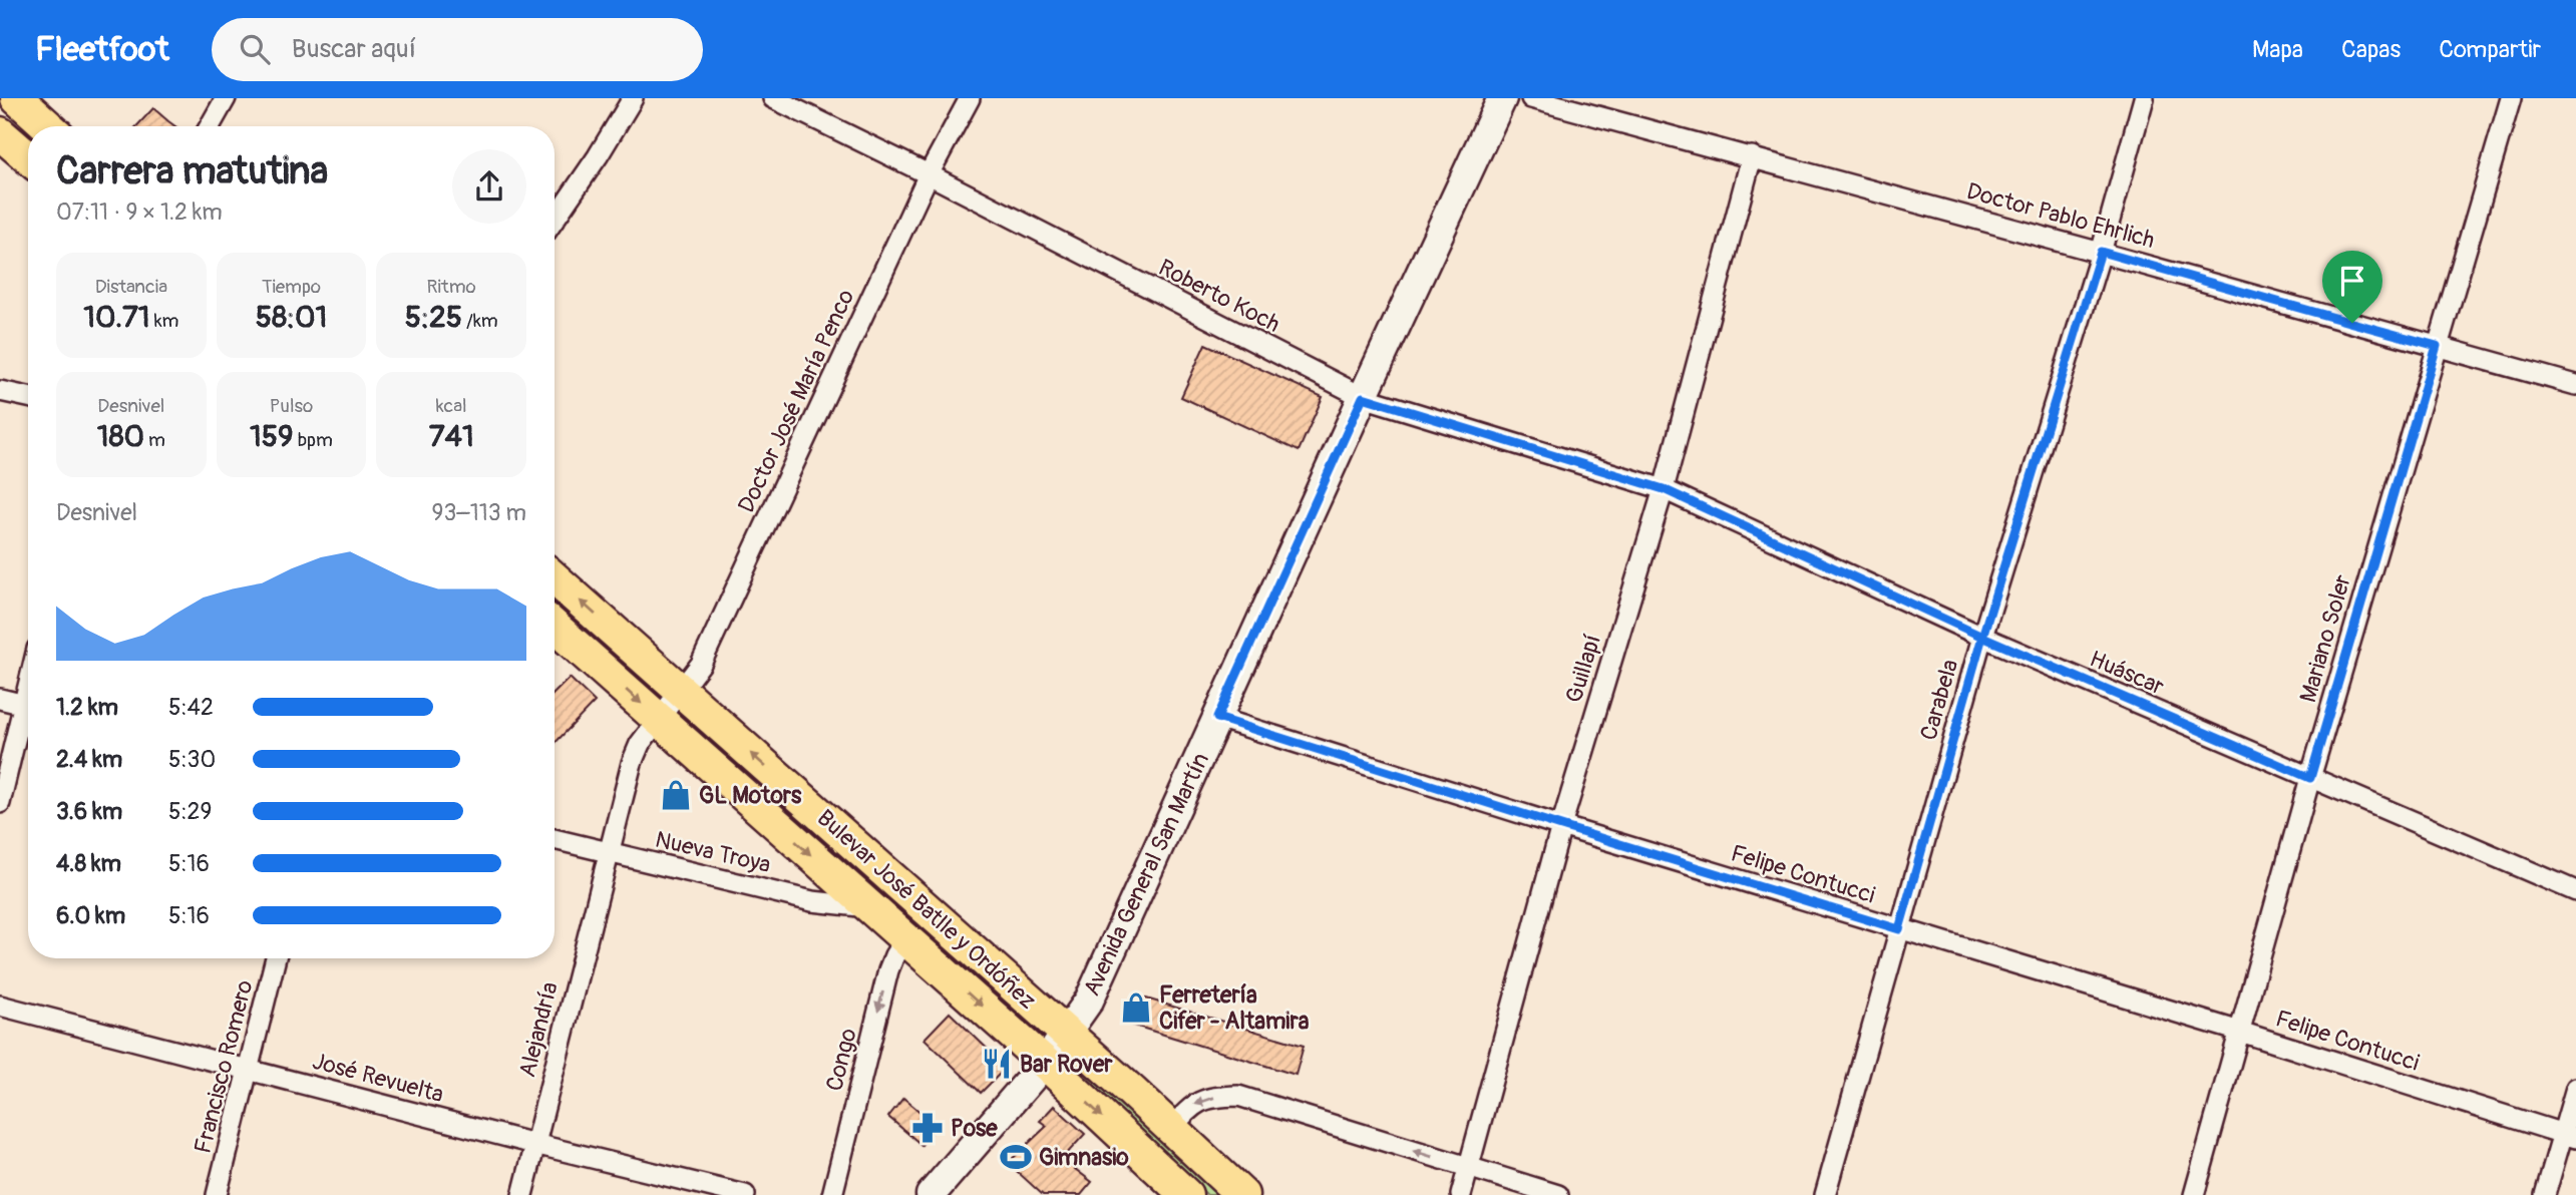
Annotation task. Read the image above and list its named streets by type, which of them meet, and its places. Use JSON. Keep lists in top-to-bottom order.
{
  "streets": {
    "main road": ["Avenida General San Martín", "Bulevar José Batlle y Ordóñez"],
    "street": [
      "Doctor Pablo Ehrlich",
      "Roberto Koch",
      "Doctor José María Penco",
      "Mariano Soler",
      "Guillapí",
      "Huáscar",
      "Carabela",
      "Nueva Troya",
      "Felipe Contucci",
      "Alejandría",
      "Congo",
      "Francisco Romero",
      "José Revuelta"
    ]
  },
  "crossings": [
    ["Doctor Pablo Ehrlich", "Mariano Soler"],
    ["Doctor Pablo Ehrlich", "Guillapí"],
    ["Doctor Pablo Ehrlich", "Carabela"],
    ["Roberto Koch", "Doctor José María Penco"],
    ["Roberto Koch", "Guillapí"],
    ["Roberto Koch", "Huáscar"],
    ["Roberto Koch", "Avenida General San Martín"],
    ["Doctor José María Penco", "Bulevar José Batlle y Ordóñez"],
    ["Doctor José María Penco", "Alejandría"],
    ["Mariano Soler", "Huáscar"],
    ["Mariano Soler", "Felipe Contucci"],
    ["Guillapí", "Huáscar"],
    ["Guillapí", "Felipe Contucci"],
    ["Huáscar", "Carabela"],
    ["Carabela", "Felipe Contucci"],
    ["Nueva Troya", "Bulevar José Batlle y Ordóñez"],
    ["Nueva Troya", "Alejandría"],
    ["Avenida General San Martín", "Felipe Contucci"],
    ["Avenida General San Martín", "Bulevar José Batlle y Ordóñez"],
    ["Bulevar José Batlle y Ordóñez", "Alejandría"],
    ["Bulevar José Batlle y Ordóñez", "Congo"],
    ["Alejandría", "José Revuelta"],
    ["Francisco Romero", "José Revuelta"]
  ],
  "one_way": ["Congo"],
  "places": {
    "shop": ["GL Motors", "Ferretería Cifer - Altamira"],
    "restaurant": ["Bar Rover"],
    "pharmacy": ["Pose"],
    "sports": ["Gimnasio"]
  },
  "page": {
    "header": "Fleetfoot",
    "search": "Buscar aquí",
    "nav": ["Mapa", "Capas", "Compartir"],
    "heading": ["Carrera matutina", "07:11 · 9 × 1.2 km"],
    "stats": [
      ["Distancia", "10.71 km"],
      ["Tiempo", "58:01"],
      ["Ritmo", "5:25 /km"],
      ["Desnivel", "180 m"],
      ["Pulso", "159 bpm"],
      ["kcal", "741"]
    ],
    "chart": ["Desnivel", "93–113 m"],
    "list": [
      {
        "name": "1.2 km",
        "note": "5:42"
      },
      {
        "name": "2.4 km",
        "note": "5:30"
      },
      {
        "name": "3.6 km",
        "note": "5:29"
      },
      {
        "name": "4.8 km",
        "note": "5:16"
      },
      {
        "name": "6.0 km",
        "note": "5:16"
      }
    ]
  }
}
